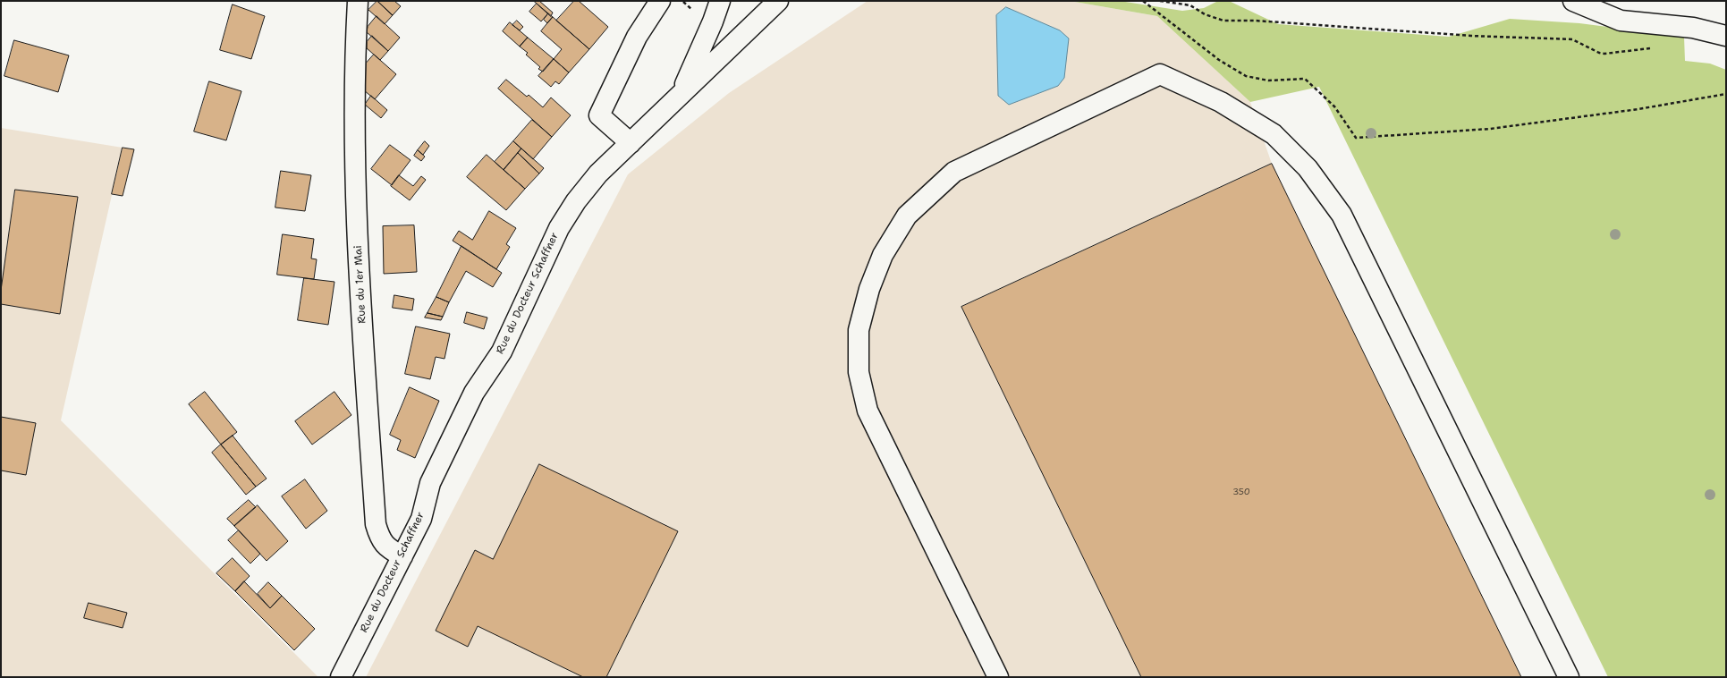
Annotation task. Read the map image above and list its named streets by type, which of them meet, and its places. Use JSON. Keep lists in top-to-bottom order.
{
  "streets": {
    "street": ["Rue du 1er Mai", "Rue du Docteur Schaffner"]
  },
  "crossings": [
    ["Rue du 1er Mai", "Rue du Docteur Schaffner"]
  ],
  "house_numbers": ["350"]
}
